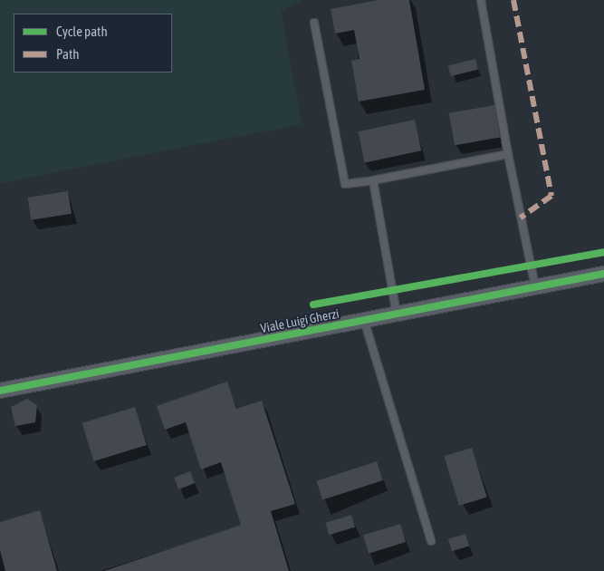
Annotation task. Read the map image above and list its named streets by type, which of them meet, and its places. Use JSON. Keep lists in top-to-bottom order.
{
  "streets": {
    "street": ["Viale Luigi Gherzi"]
  },
  "legend": ["Cycle path", "Path"]
}
